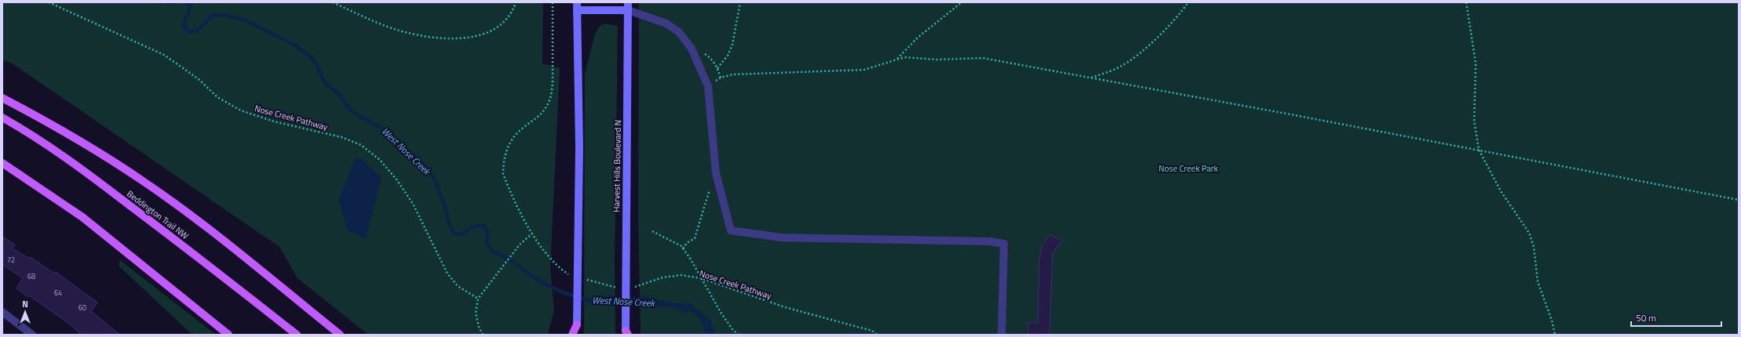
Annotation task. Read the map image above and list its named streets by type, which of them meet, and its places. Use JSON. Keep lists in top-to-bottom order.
{
  "streets": {
    "main road": ["Harvest Hills Boulevard N", "Beddington Trail NW"],
    "path": ["Nose Creek Pathway"]
  },
  "water": ["West Nose Creek"],
  "parks": ["Nose Creek Park"],
  "house_numbers": [
    "72",
    "68",
    "64",
    "60"
  ],
  "scale_bar": "50 m",
  "north": "top"
}
